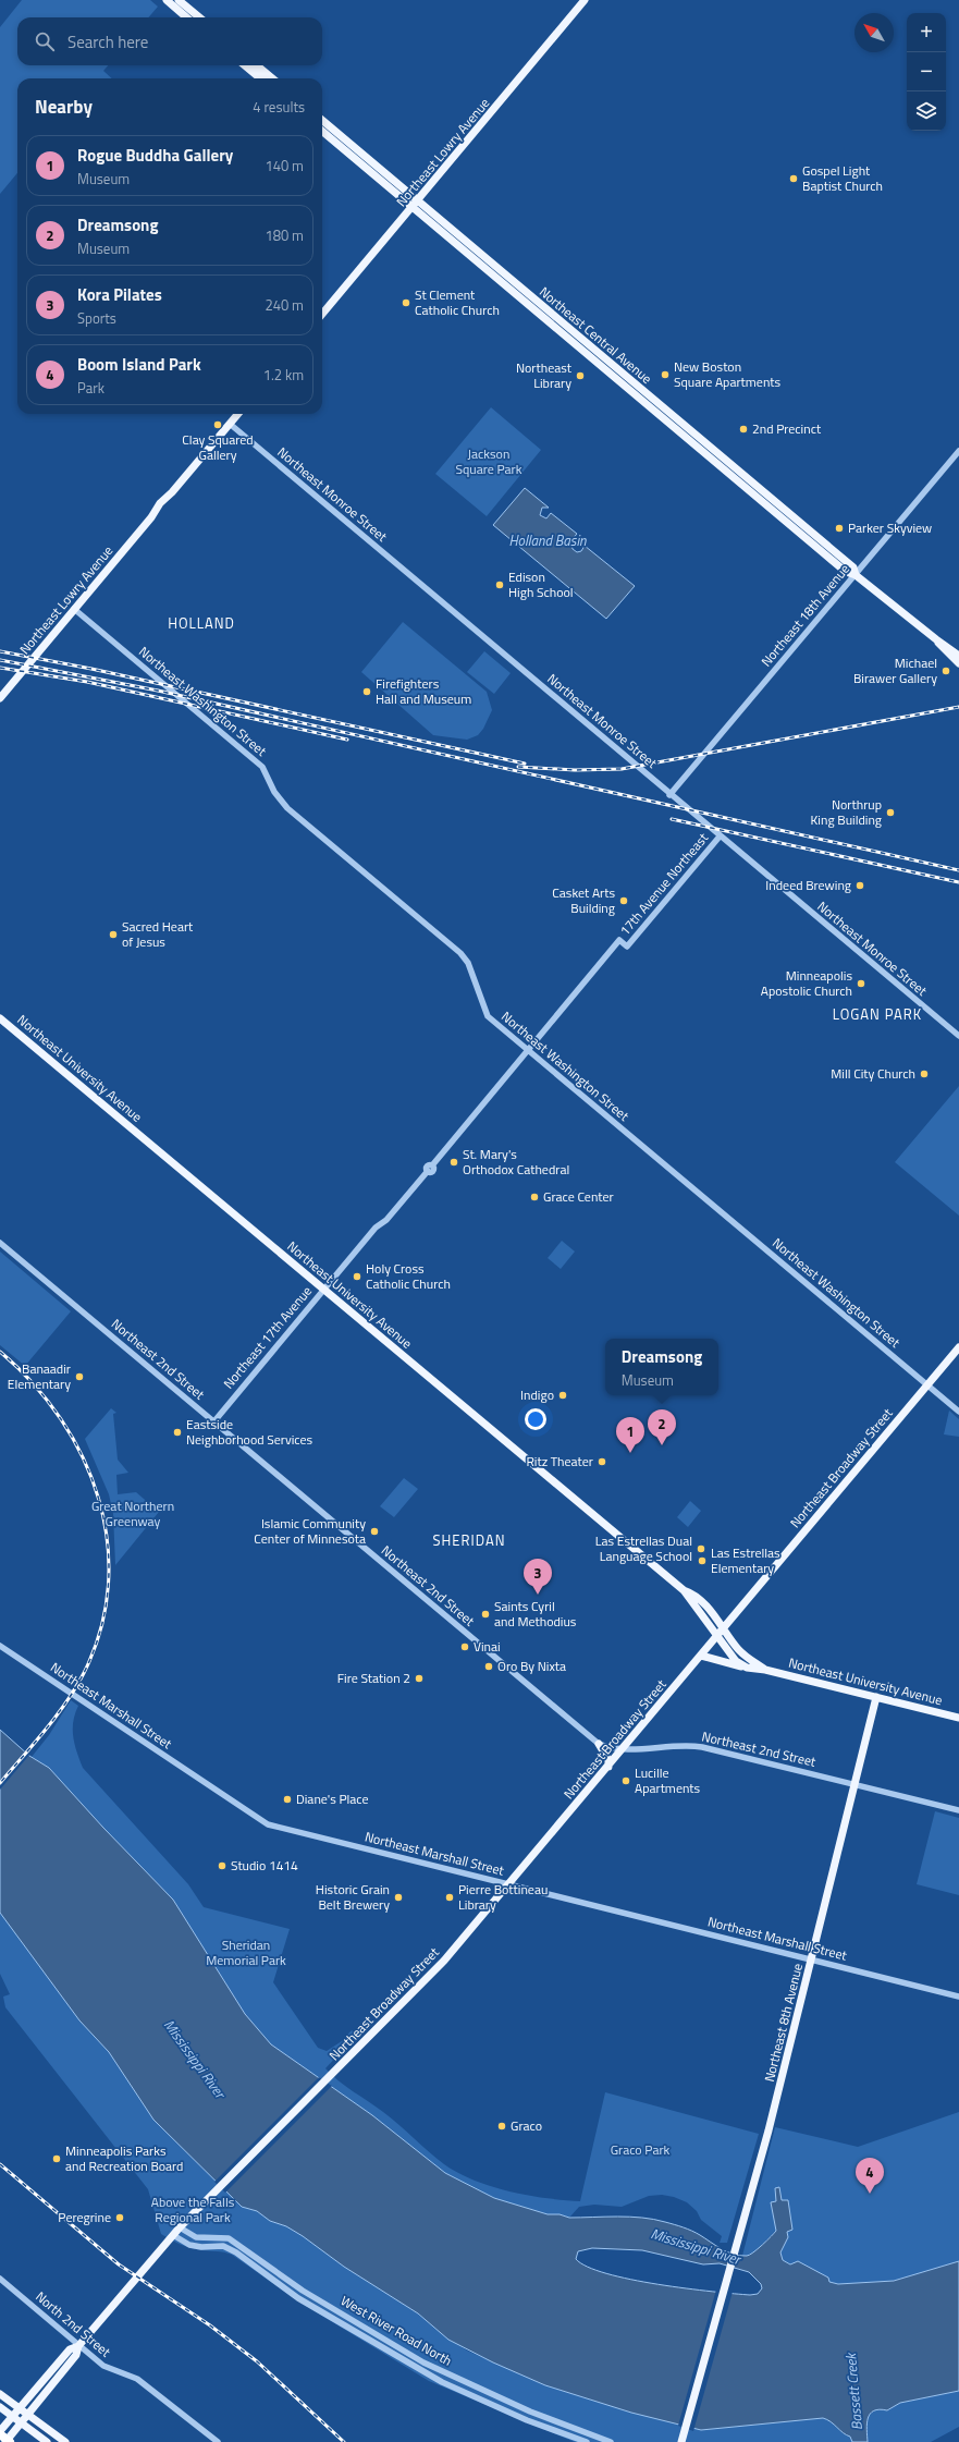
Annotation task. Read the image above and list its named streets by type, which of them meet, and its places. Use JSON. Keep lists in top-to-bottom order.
{
  "streets": {
    "main road": [
      "Northeast Lowry Avenue",
      "Northeast Central Avenue",
      "Northeast University Avenue",
      "Northeast Broadway Street",
      "Northeast 8th Avenue"
    ],
    "street": [
      "Northeast Monroe Street",
      "Northeast 18th Avenue",
      "Northeast Washington Street",
      "17th Avenue Northeast",
      "Northeast 17th Avenue",
      "Northeast 2nd Street",
      "Northeast Marshall Street",
      "North 2nd Street",
      "West River Road North"
    ]
  },
  "crossings": [
    ["Northeast Lowry Avenue", "Northeast Central Avenue"],
    ["Northeast Lowry Avenue", "Northeast Monroe Street"],
    ["Northeast Lowry Avenue", "Northeast Washington Street"],
    ["Northeast Central Avenue", "Northeast 18th Avenue"],
    ["Northeast Monroe Street", "Northeast 18th Avenue"],
    ["Northeast Monroe Street", "17th Avenue Northeast"],
    ["Northeast Washington Street", "17th Avenue Northeast"],
    ["Northeast Washington Street", "Northeast 17th Avenue"],
    ["Northeast Washington Street", "Northeast Broadway Street"],
    ["17th Avenue Northeast", "Northeast 17th Avenue"],
    ["Northeast University Avenue", "Northeast 17th Avenue"],
    ["Northeast University Avenue", "Northeast Broadway Street"],
    ["Northeast University Avenue", "Northeast 8th Avenue"],
    ["Northeast 17th Avenue", "Northeast 2nd Street"],
    ["Northeast 2nd Street", "Northeast Broadway Street"],
    ["Northeast 2nd Street", "Northeast 8th Avenue"],
    ["Northeast Broadway Street", "Northeast Marshall Street"],
    ["Northeast Broadway Street", "North 2nd Street"],
    ["Northeast Broadway Street", "West River Road North"],
    ["Northeast Marshall Street", "Northeast 8th Avenue"]
  ],
  "districts": ["HOLLAND", "LOGAN PARK", "SHERIDAN"],
  "water": ["Holland Basin", "Mississippi River", "Bassett Creek"],
  "parks": [
    "Jackson Square Park",
    "Great Northern Greenway",
    "Sheridan Memorial Park",
    "Graco Park",
    "Above the Falls Regional Park"
  ],
  "places": [
    "Gospel Light Baptist Church",
    "St Clement Catholic Church",
    "New Boston Square Apartments",
    "Northeast Library",
    "Clay Squared Gallery",
    "2nd Precinct",
    "Parker Skyview",
    "Edison High School",
    "Michael Birawer Gallery",
    "Firefighters Hall and Museum",
    "Northrup King Building",
    "Indeed Brewing",
    "Casket Arts Building",
    "Sacred Heart of Jesus",
    "Minneapolis Apostolic Church",
    "Mill City Church",
    "St. Mary's Orthodox Cathedral",
    "Grace Center",
    "Holy Cross Catholic Church",
    "Banaadir Elementary",
    "Indigo",
    "Eastside Neighborhood Services",
    "Ritz Theater",
    "Islamic Community Center of Minnesota",
    "Las Estrellas Dual Language School",
    "Las Estrellas Elementary",
    "Saints Cyril and Methodius",
    "Vinai",
    "Oro By Nixta",
    "Fire Station 2",
    "Lucille Apartments",
    "Diane's Place",
    "Studio 1414",
    "Historic Grain Belt Brewery",
    "Pierre Bottineau Library",
    "Graco",
    "Minneapolis Parks and Recreation Board",
    "Peregrine"
  ],
  "north": "top left",
  "page": {
    "map_buttons": ["+", "−"],
    "search": "Search here",
    "heading": ["Nearby", "4 results"],
    "list": [
      {
        "mark": "1",
        "name": "Rogue Buddha Gallery",
        "note": "Museum",
        "value": "140 m"
      },
      {
        "mark": "2",
        "name": "Dreamsong",
        "note": "Museum",
        "value": "180 m"
      },
      {
        "mark": "3",
        "name": "Kora Pilates",
        "note": "Sports",
        "value": "240 m"
      },
      {
        "mark": "4",
        "name": "Boom Island Park",
        "note": "Park",
        "value": "1.2 km"
      }
    ],
    "popup": ["Dreamsong", "Museum"],
    "pins": [
      "2",
      "1",
      "3",
      "4"
    ]
  }
}
